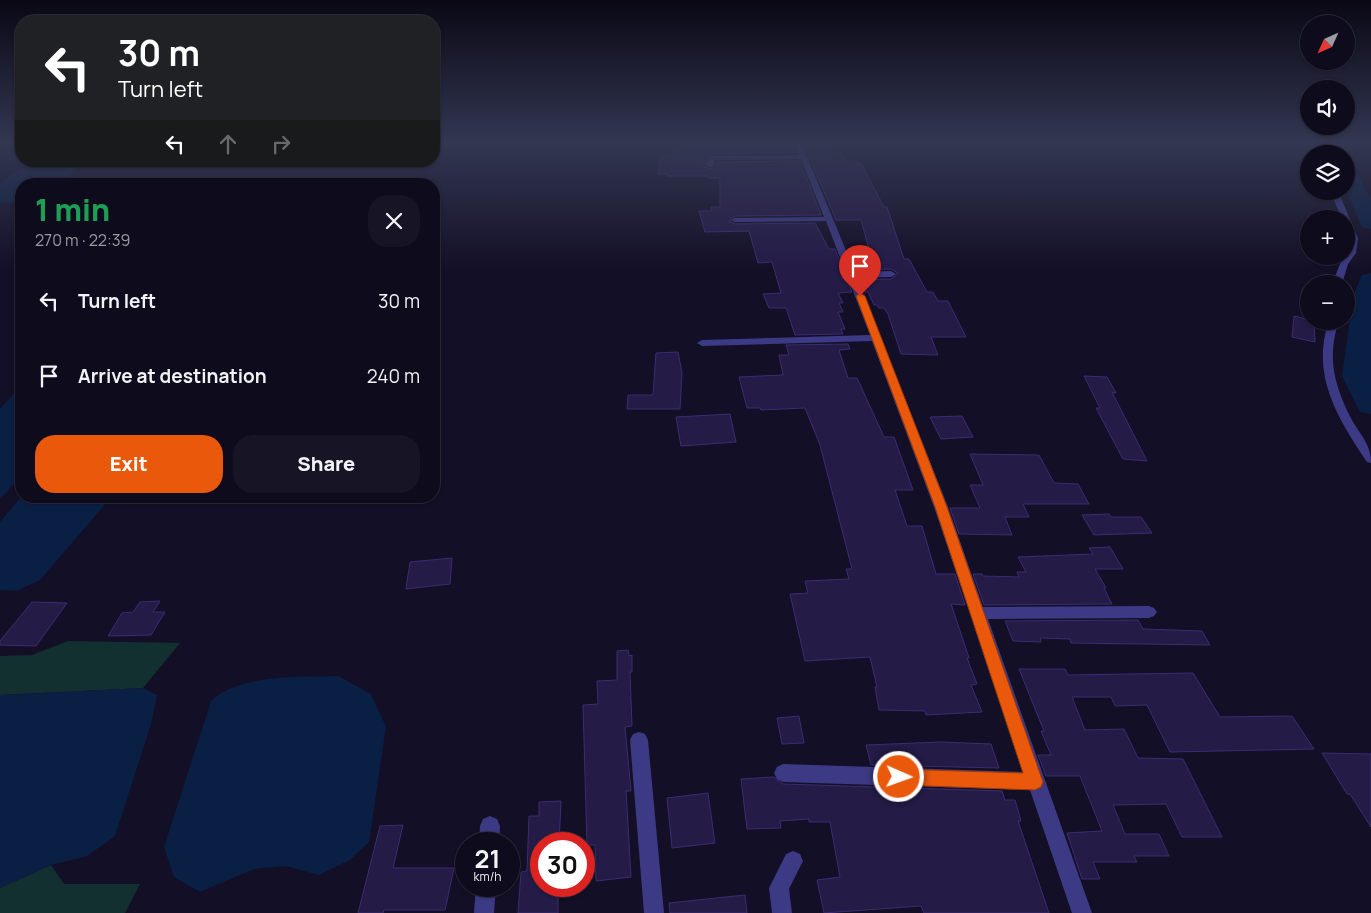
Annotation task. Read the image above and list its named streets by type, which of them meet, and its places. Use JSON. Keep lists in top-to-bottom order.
{
  "north": "bottom left",
  "page": {
    "map_buttons": ["+", "−"],
    "turn": ["30 m", "Turn left"],
    "heading": ["1 min", "270 m · 22:39"],
    "list": [
      {
        "name": "Turn left",
        "value": "30 m"
      },
      {
        "name": "Arrive at destination",
        "value": "240 m"
      }
    ],
    "buttons": ["Exit", "Share"],
    "speed": "21 km/h",
    "limit": "30"
  }
}
